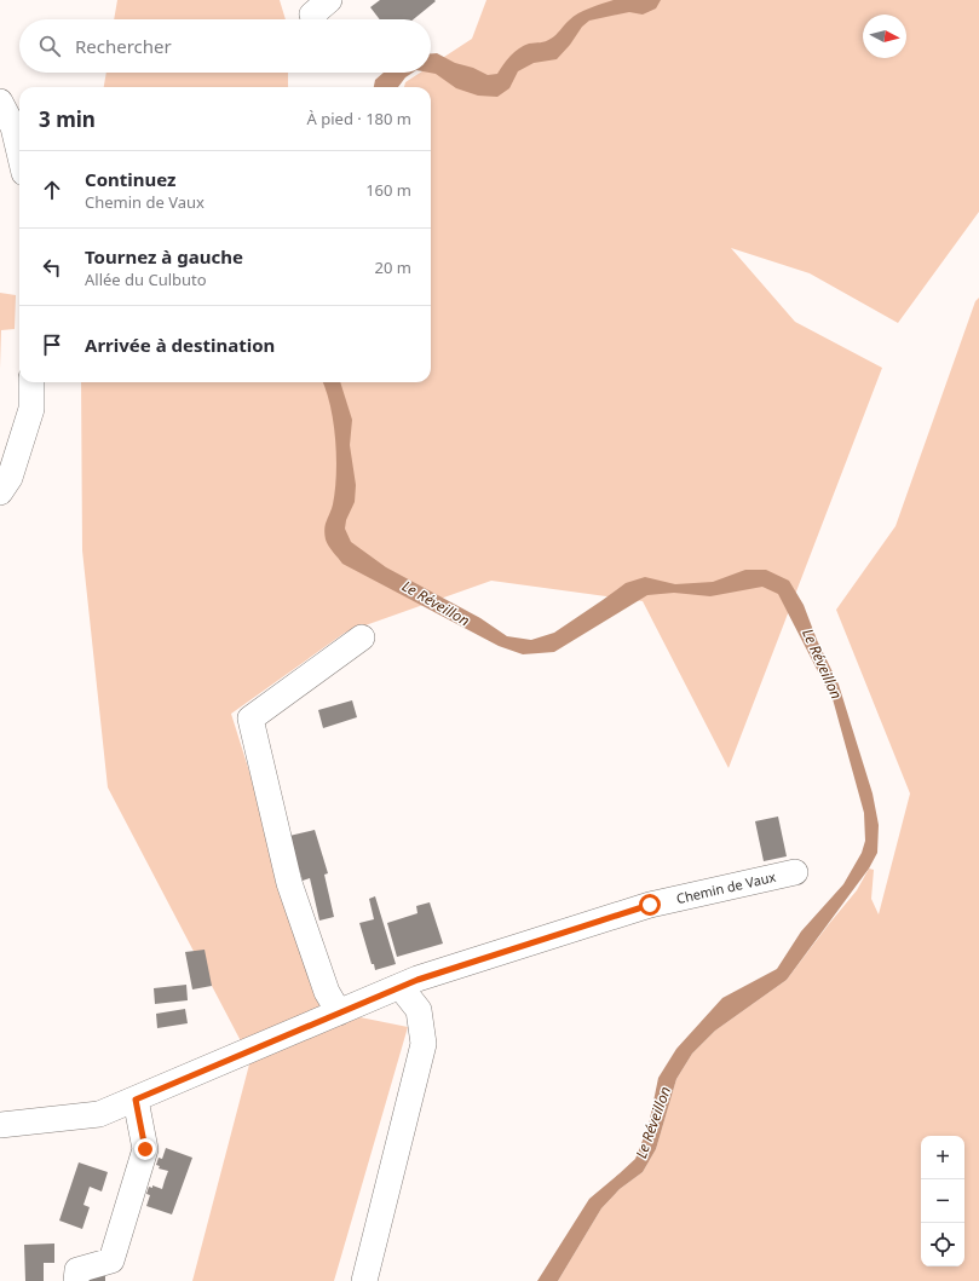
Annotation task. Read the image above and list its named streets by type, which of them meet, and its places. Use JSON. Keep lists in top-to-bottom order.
{
  "streets": {
    "street": ["Chemin de Vaux"]
  },
  "water": ["Le Réveillon"],
  "north": "right",
  "page": {
    "search": "Rechercher",
    "heading": ["3 min", "À pied · 180 m"],
    "list": [
      ["Continuez", "Chemin de Vaux", "160 m"],
      ["Tournez à gauche", "Allée du Culbuto", "20 m"],
      "Arrivée à destination"
    ],
    "map_buttons": ["+", "−"]
  }
}
